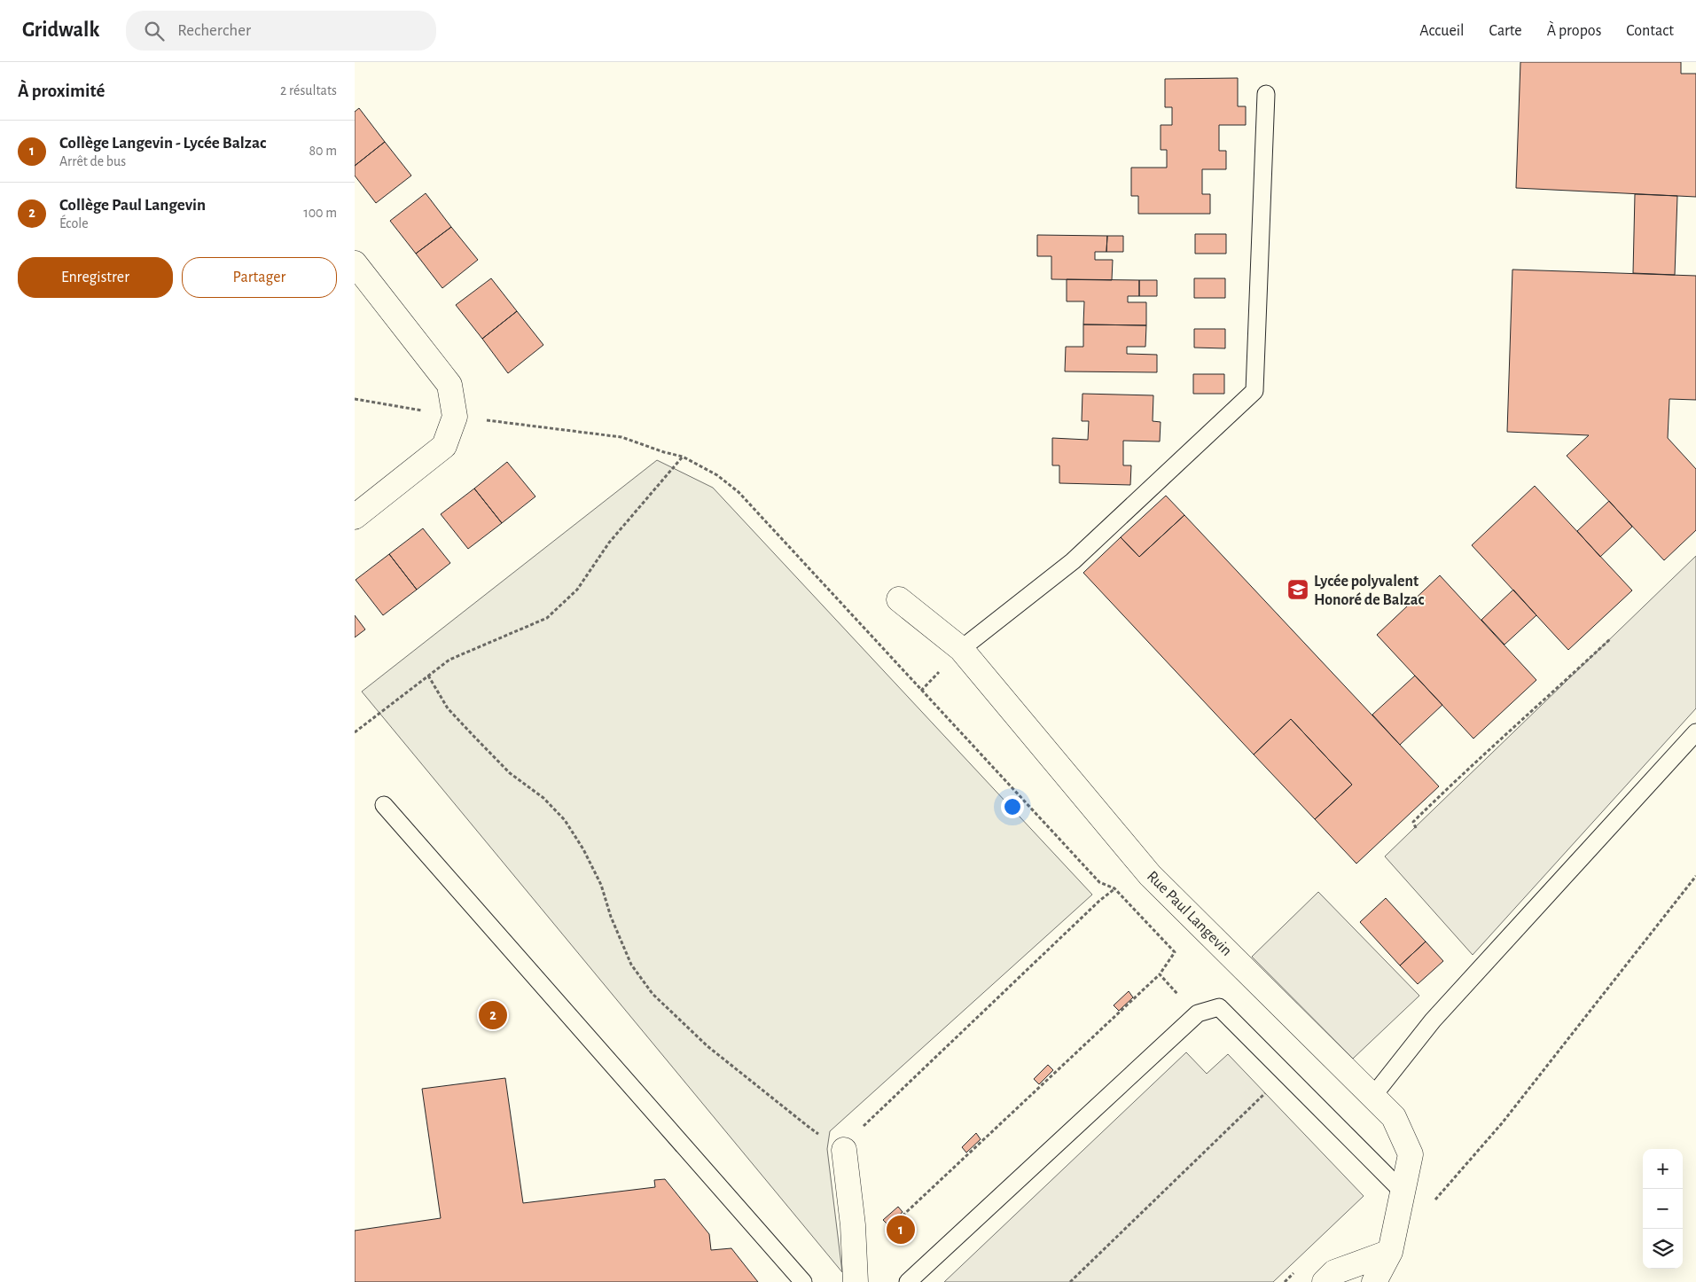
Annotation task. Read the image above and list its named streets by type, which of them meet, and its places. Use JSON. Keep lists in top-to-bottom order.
{
  "streets": {
    "street": ["Rue Paul Langevin"]
  },
  "places": {
    "school or university": ["Lycée polyvalent Honoré de Balzac"]
  },
  "page": {
    "header": "Gridwalk",
    "search": "Rechercher",
    "nav": [
      "Accueil",
      "Carte",
      "À propos",
      "Contact"
    ],
    "heading": ["À proximité", "2 résultats"],
    "list": [
      {
        "mark": "1",
        "name": "Collège Langevin - Lycée Balzac",
        "note": "Arrêt de bus",
        "value": "80 m"
      },
      {
        "mark": "2",
        "name": "Collège Paul Langevin",
        "note": "École",
        "value": "100 m"
      }
    ],
    "buttons": ["Enregistrer", "Partager"],
    "pins": ["2", "1"],
    "map_buttons": ["+", "−"]
  }
}
